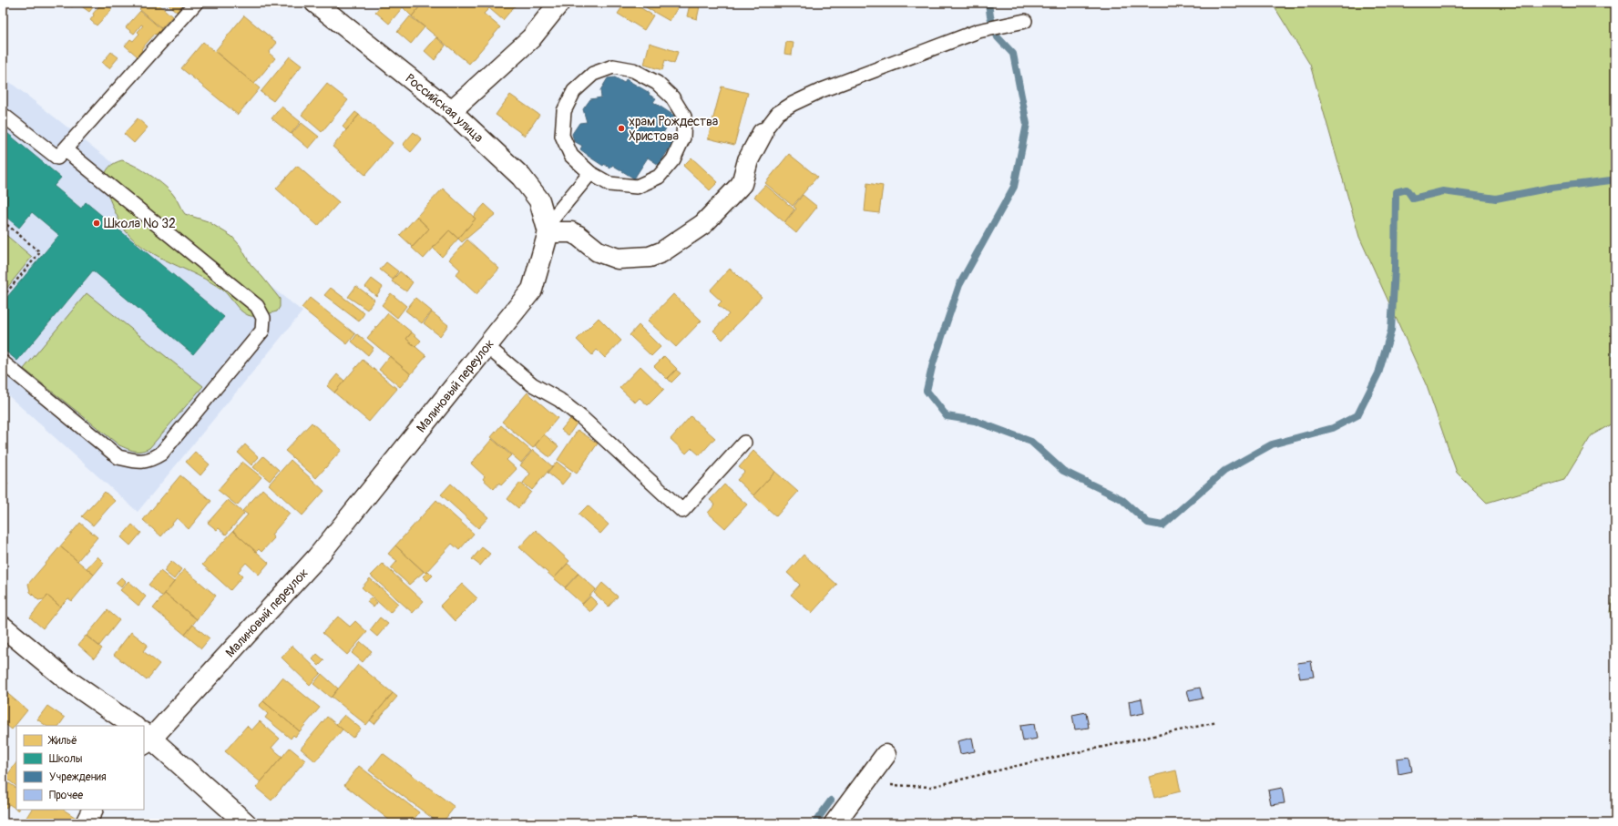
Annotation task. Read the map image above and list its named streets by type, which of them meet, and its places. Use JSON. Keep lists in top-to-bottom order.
{
  "streets": {
    "street": ["Российская улица", "Малиновый переулок"]
  },
  "crossings": [
    ["Российская улица", "Малиновый переулок"]
  ],
  "places": ["храм Рождества Христова", "Школа № 32"],
  "legend": [
    "Жильё",
    "Школы",
    "Учреждения",
    "Прочее"
  ]
}
